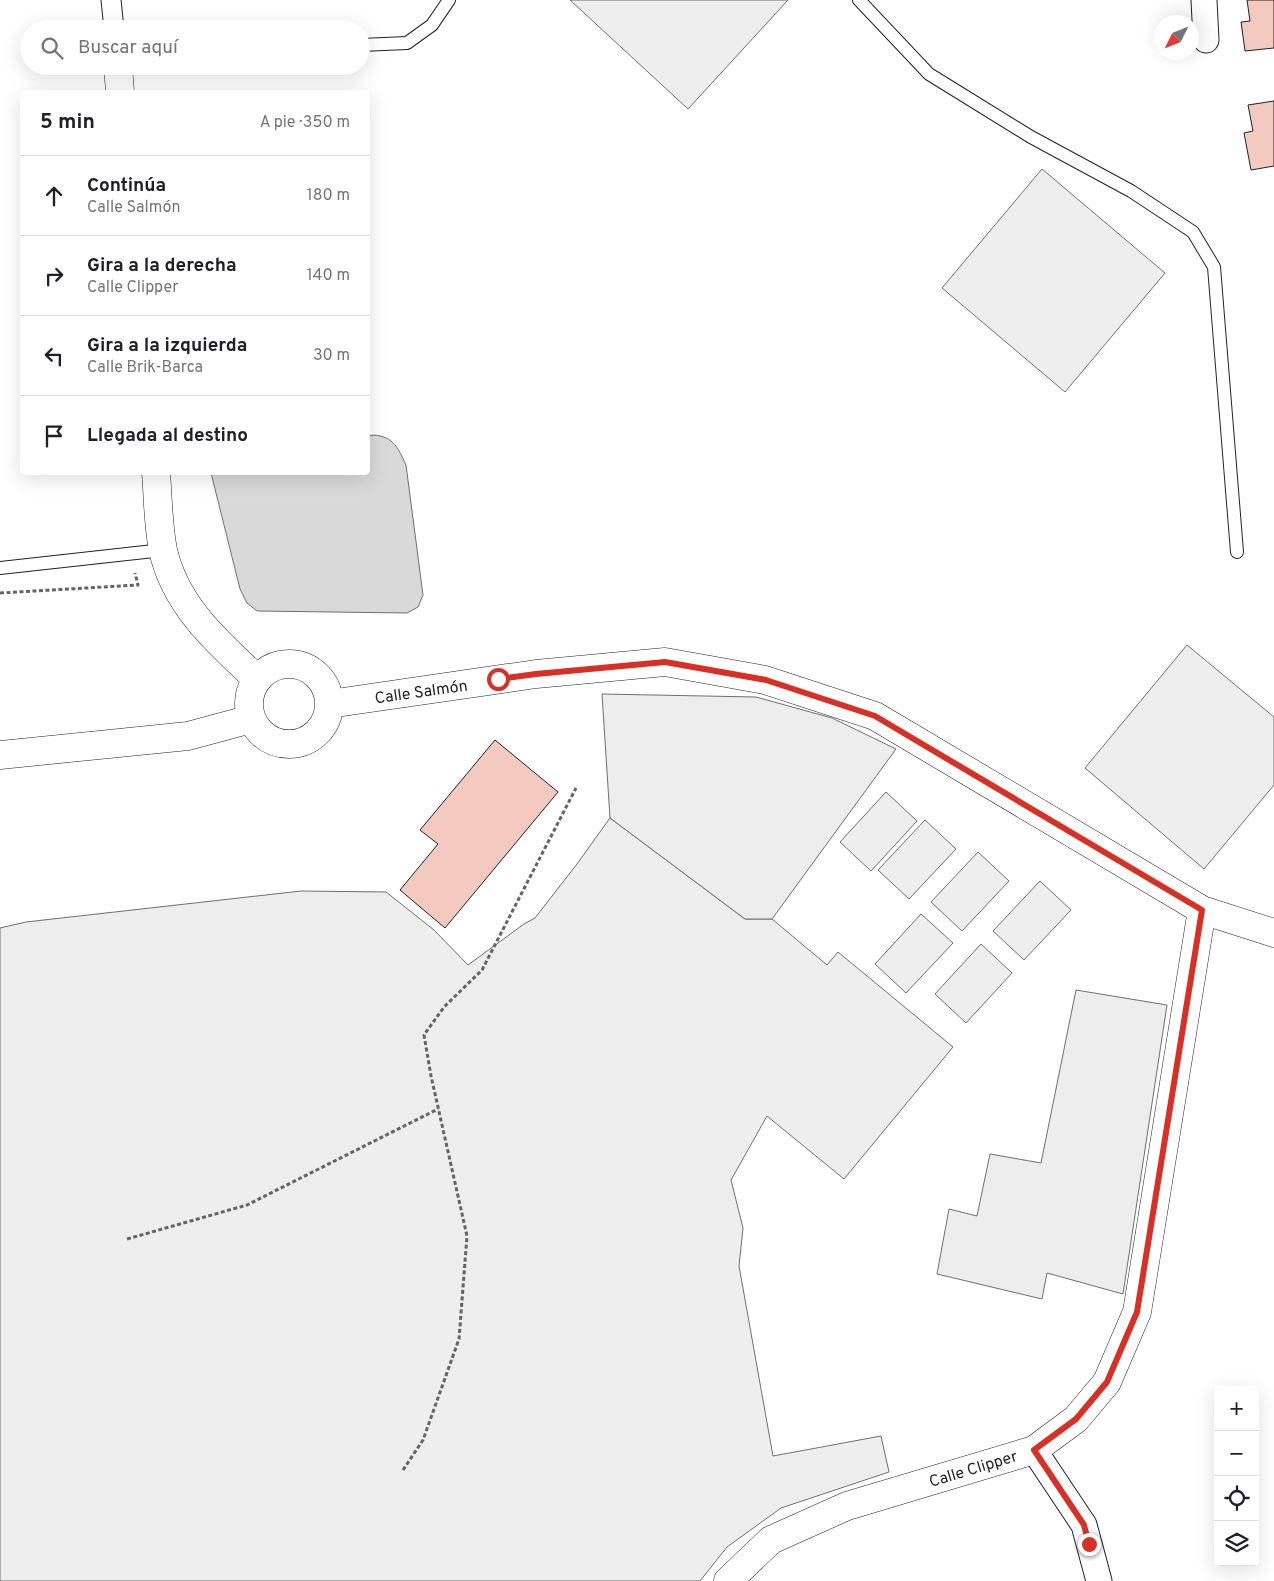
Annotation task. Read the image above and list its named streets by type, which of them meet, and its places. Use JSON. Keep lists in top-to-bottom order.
{
  "streets": {
    "street": ["Calle Salmón", "Calle Clipper"]
  },
  "crossings": [
    ["Calle Salmón", "Calle Clipper"]
  ],
  "north": "bottom left",
  "page": {
    "search": "Buscar aquí",
    "heading": ["5 min", "A pie · 350 m"],
    "list": [
      ["Continúa", "Calle Salmón", "180 m"],
      ["Gira a la derecha", "Calle Clipper", "140 m"],
      ["Gira a la izquierda", "Calle Brik-Barca", "30 m"],
      "Llegada al destino"
    ],
    "map_buttons": ["+", "−"]
  }
}
